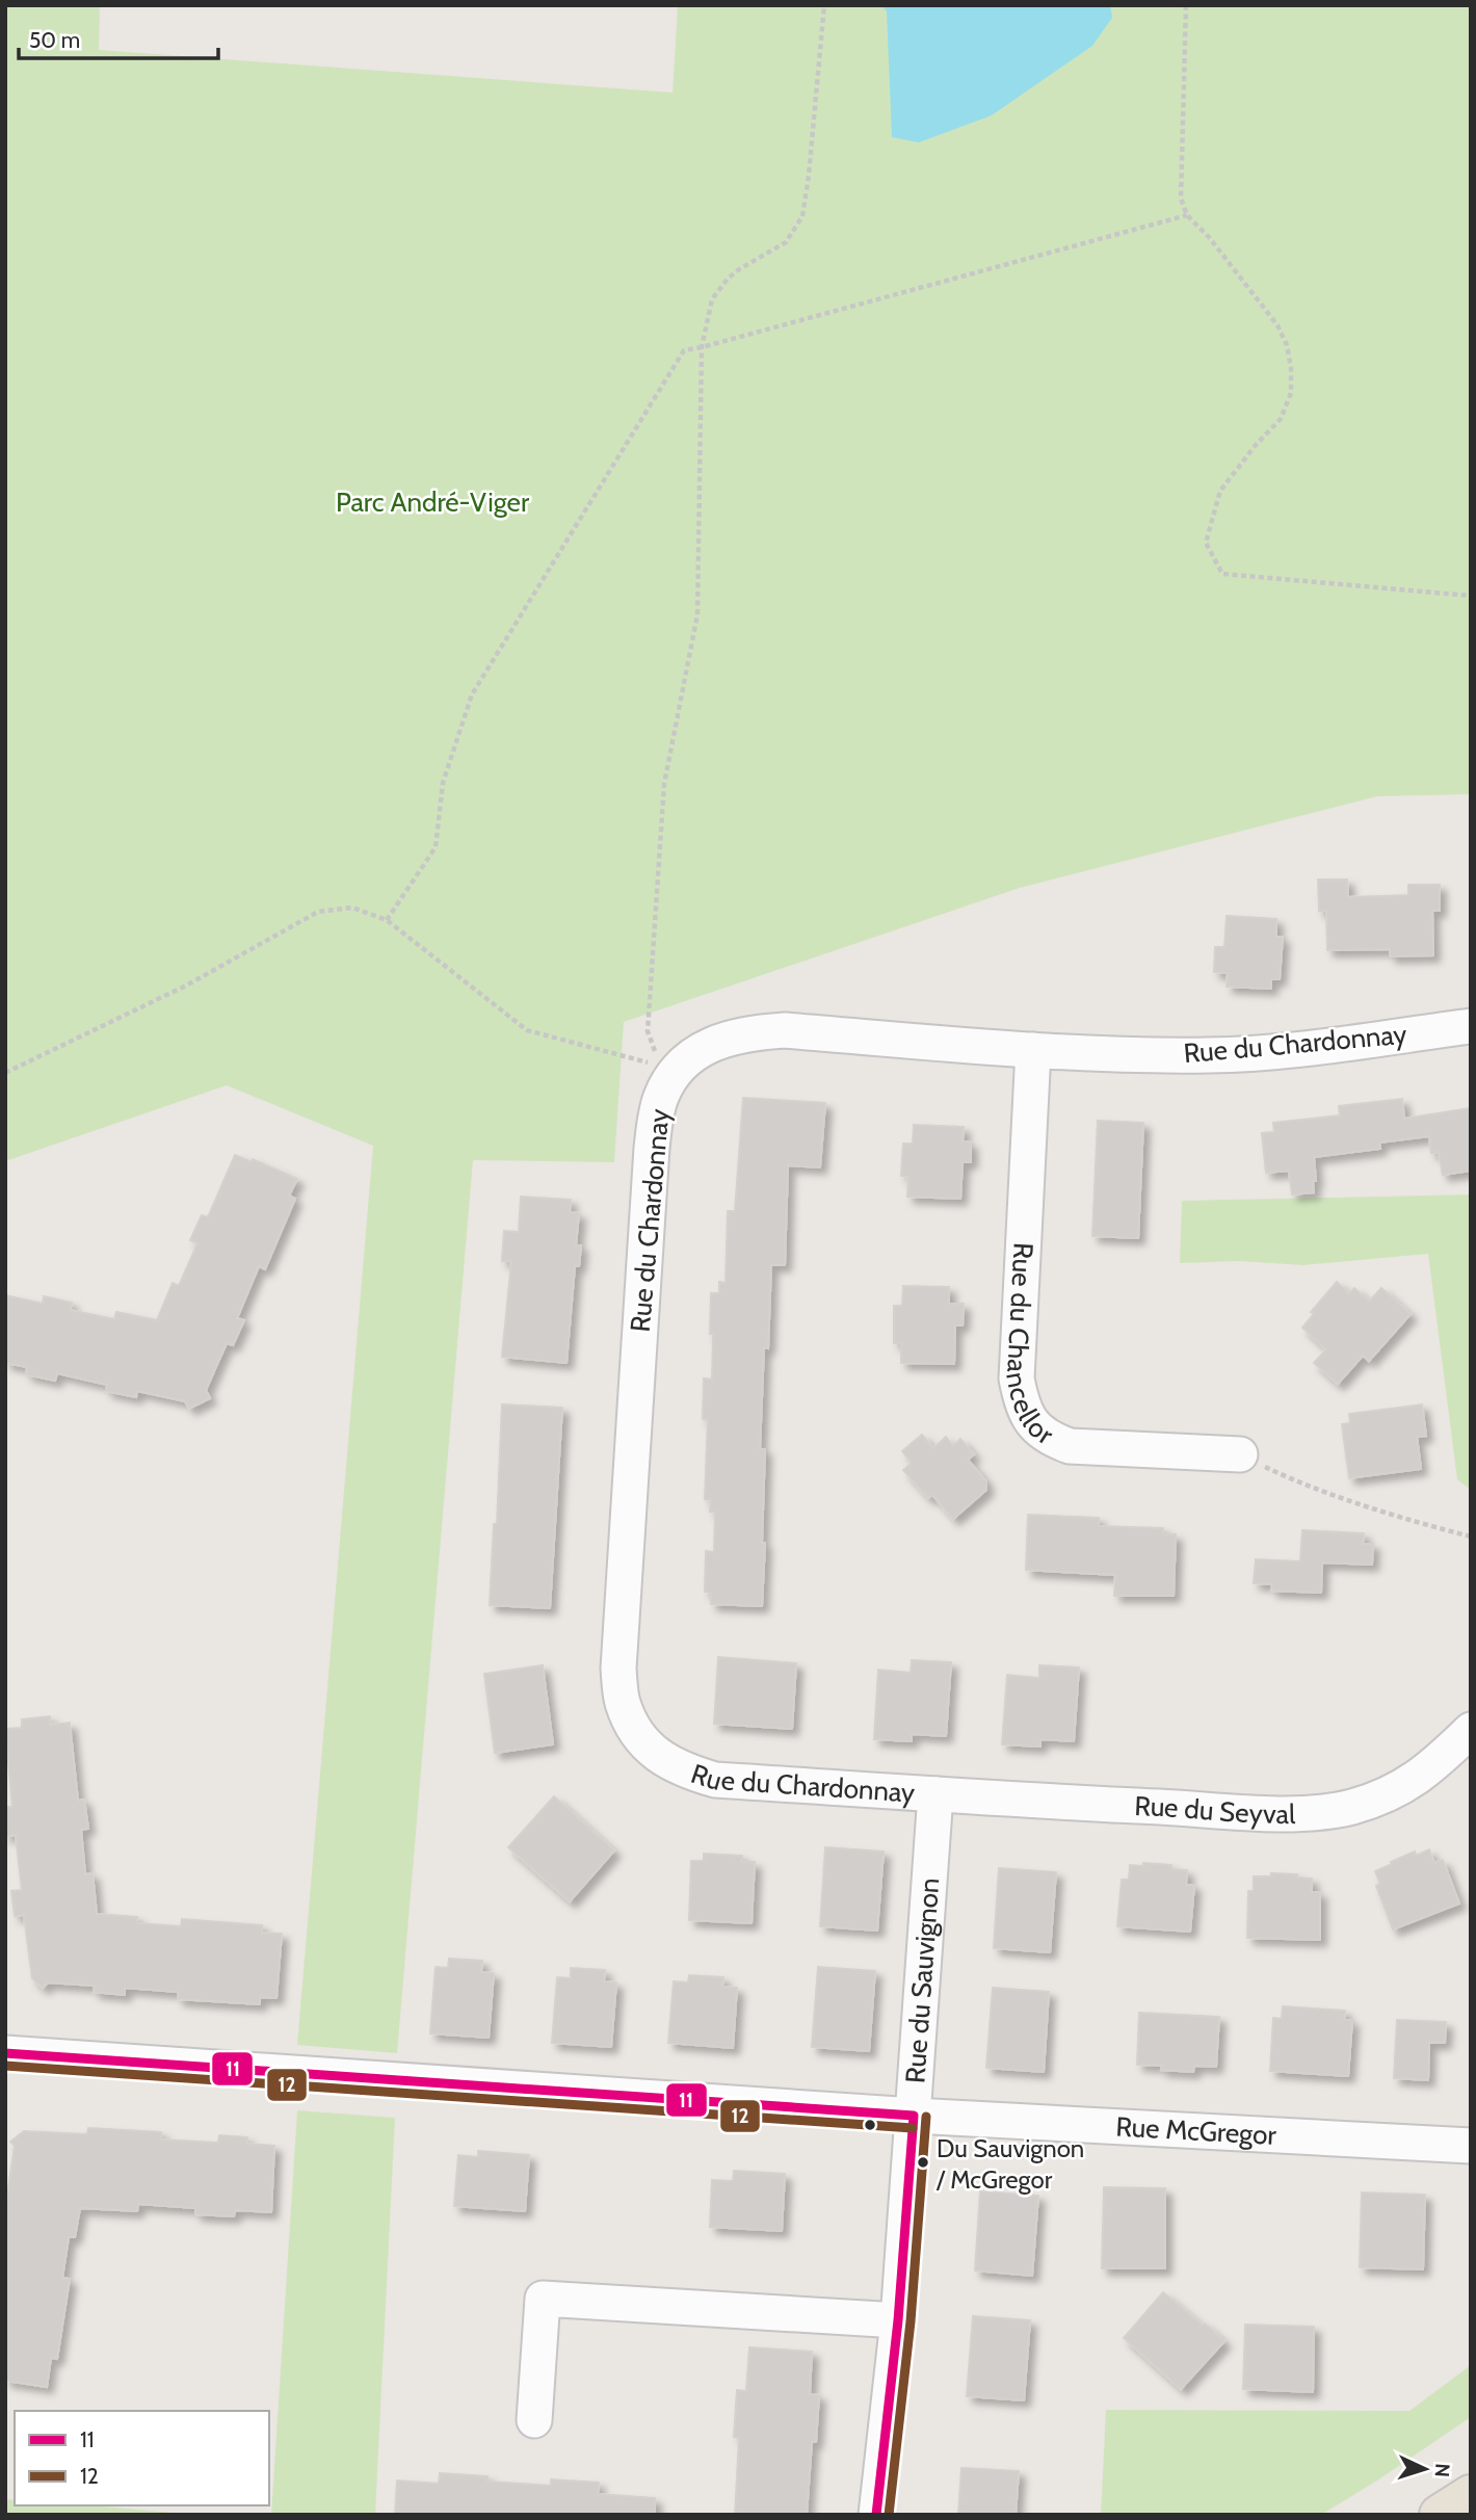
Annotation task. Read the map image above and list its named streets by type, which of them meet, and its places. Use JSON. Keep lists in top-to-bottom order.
{
  "streets": {
    "street": [
      "Rue du Chardonnay",
      "Rue du Chancellor",
      "Rue du Seyval",
      "Rue du Sauvignon",
      "Rue McGregor"
    ]
  },
  "crossings": [
    ["Rue du Chardonnay", "Rue du Chancellor"],
    ["Rue du Chardonnay", "Rue du Seyval"],
    ["Rue du Chardonnay", "Rue du Sauvignon"],
    ["Rue du Seyval", "Rue du Sauvignon"],
    ["Rue du Sauvignon", "Rue McGregor"]
  ],
  "parks": ["Parc André-Viger"],
  "places": ["Du Sauvignon / McGregor"],
  "lines": ["transit line 11", "transit line 12"],
  "legend": ["11", "12"],
  "scale_bar": "50 m",
  "north": "right"
}
